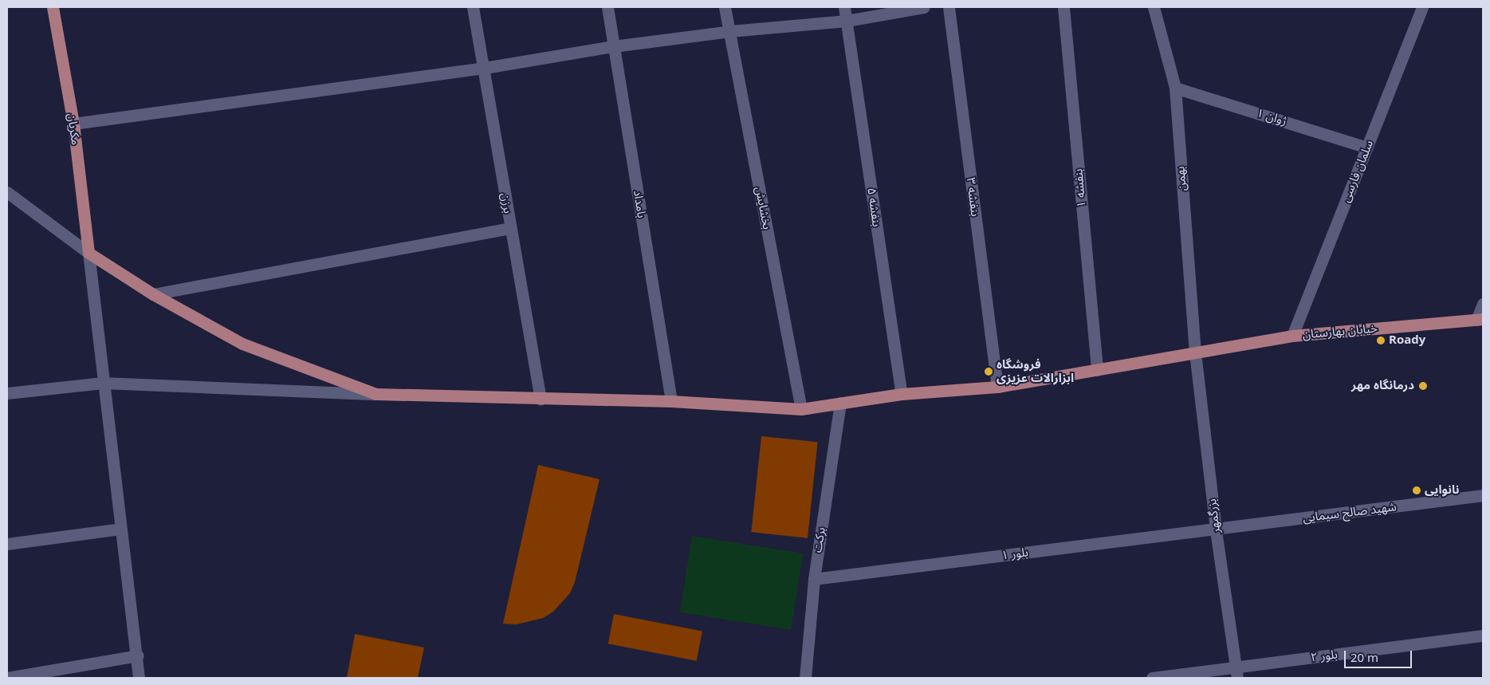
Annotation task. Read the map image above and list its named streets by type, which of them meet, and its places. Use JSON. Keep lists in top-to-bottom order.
{
  "streets": {
    "main road": ["مکریان", "خیابان بهارستان"],
    "street": [
      "ژوان ۱",
      "سلمان فارسی",
      "بهمن",
      "بنفشه ۱",
      "بنفشه ۳",
      "برزن",
      "بامداد",
      "بنفشه ۵",
      "بخشایش",
      "شهید صالح سیمایی",
      "بزرگمهر",
      "برکت",
      "بلور ۱",
      "بلور ۲"
    ]
  },
  "crossings": [
    ["ژوان ۱", "سلمان فارسی"],
    ["ژوان ۱", "بهمن"],
    ["مکریان", "خیابان بهارستان"],
    ["سلمان فارسی", "خیابان بهارستان"],
    ["بهمن", "خیابان بهارستان"],
    ["بهمن", "بزرگمهر"],
    ["بنفشه ۱", "خیابان بهارستان"],
    ["بنفشه ۳", "خیابان بهارستان"],
    ["برزن", "خیابان بهارستان"],
    ["بامداد", "خیابان بهارستان"],
    ["بنفشه ۵", "خیابان بهارستان"],
    ["بخشایش", "خیابان بهارستان"],
    ["خیابان بهارستان", "بزرگمهر"],
    ["خیابان بهارستان", "برکت"],
    ["شهید صالح سیمایی", "بزرگمهر"],
    ["شهید صالح سیمایی", "بلور ۱"],
    ["بزرگمهر", "بلور ۱"],
    ["بزرگمهر", "بلور ۲"],
    ["برکت", "بلور ۱"]
  ],
  "places": [
    "Roady",
    "فروشگاه ابزارالات عزیزی",
    "درمانگاه مهر",
    "نانوایی"
  ],
  "scale_bar": "20 m"
}
